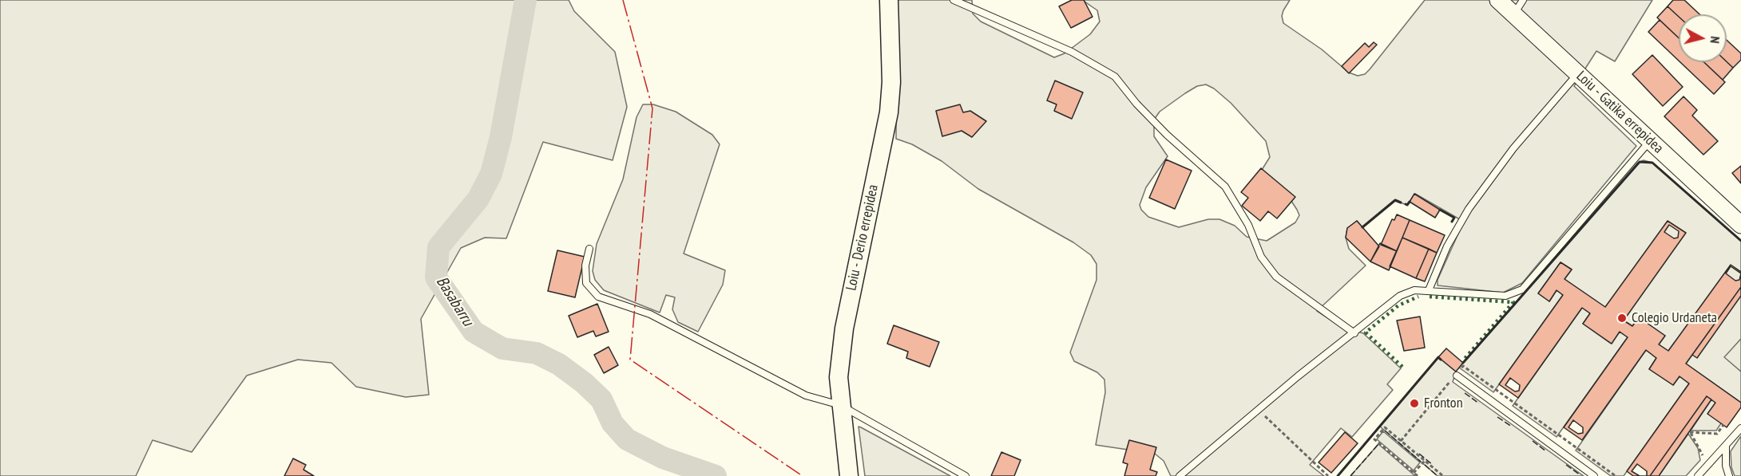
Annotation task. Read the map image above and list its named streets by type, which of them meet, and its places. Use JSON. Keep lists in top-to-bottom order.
{
  "streets": {
    "main road": ["Loiu - Derio errepidea"],
    "street": ["Loiu - Gatika errepidea"]
  },
  "water": ["Basabarru"],
  "places": ["Colegio Urdaneta", "Fronton"],
  "north": "right"
}
